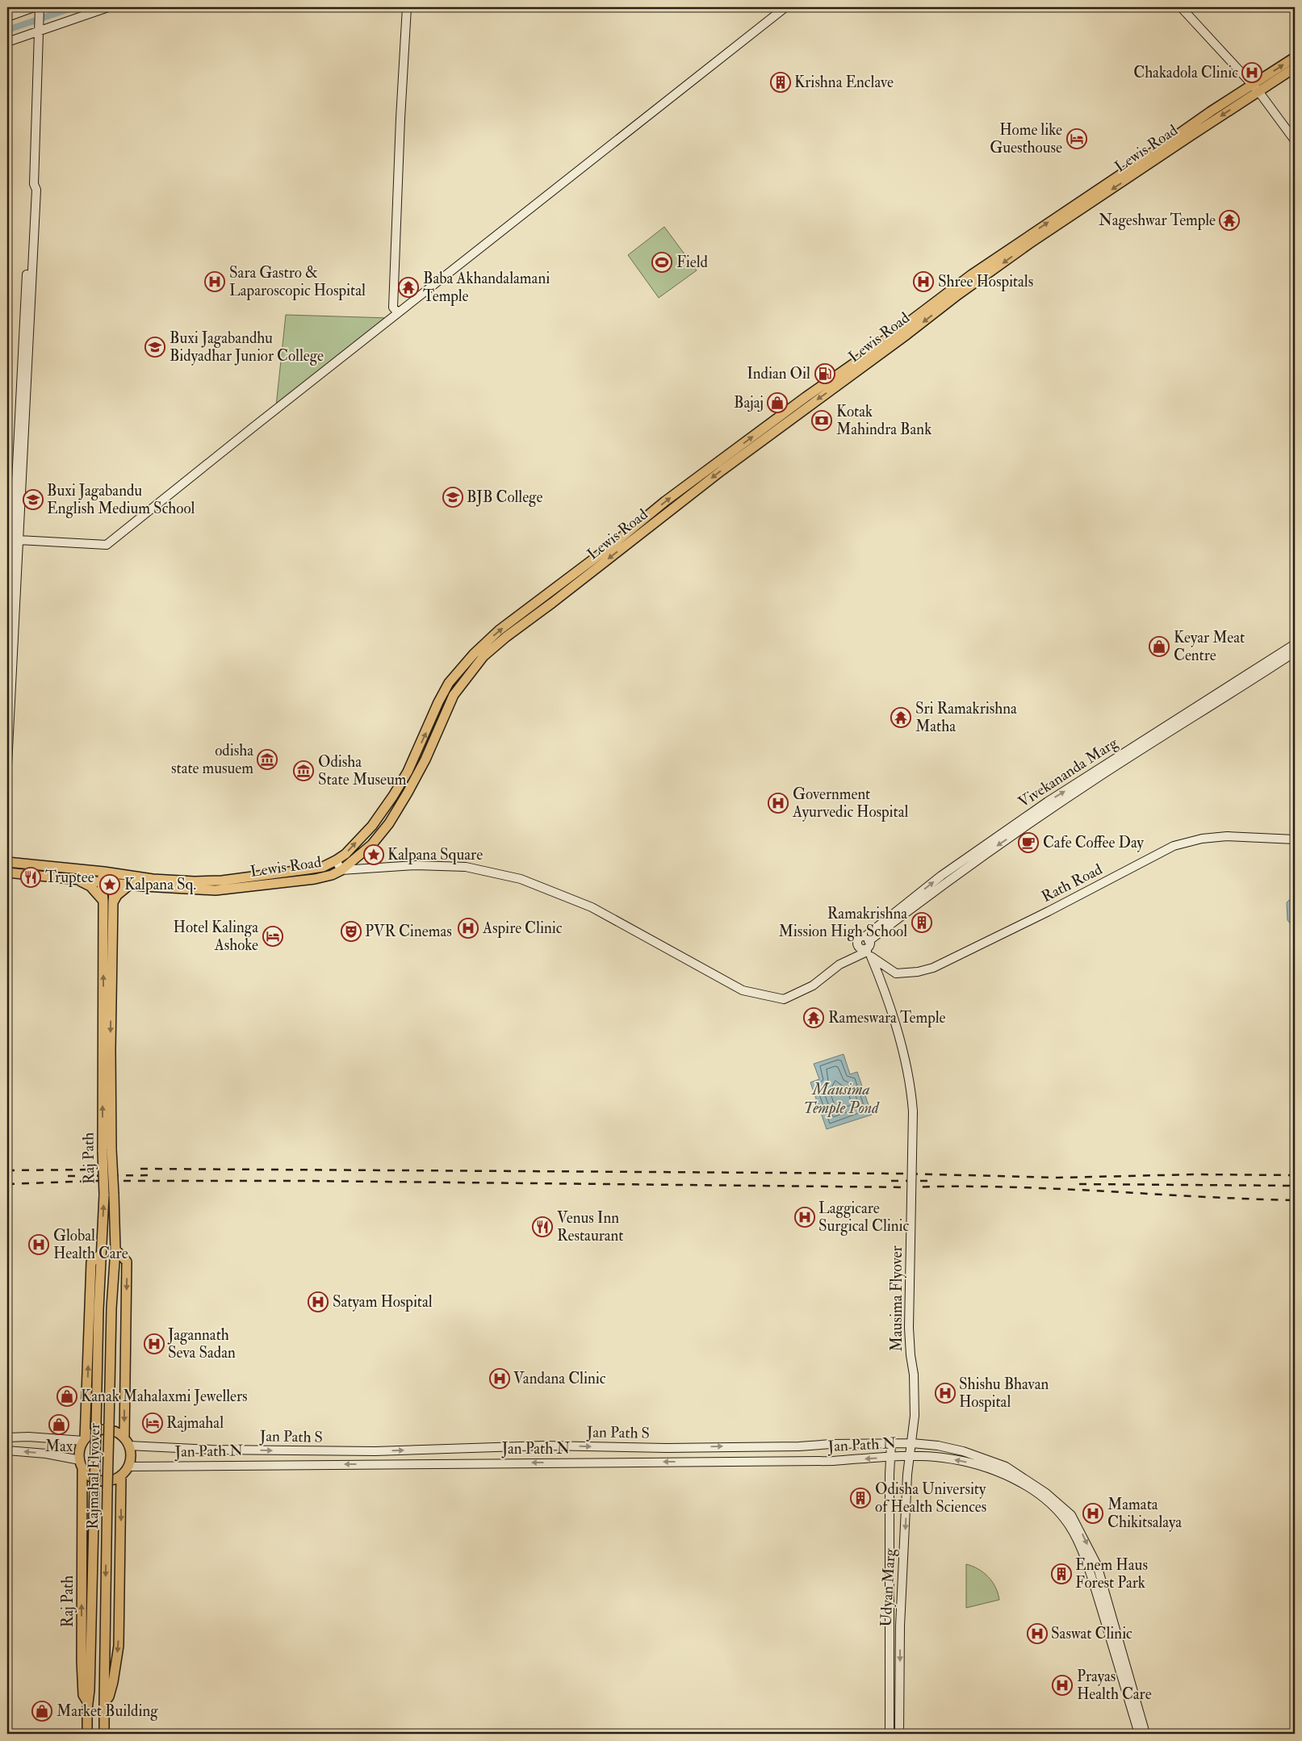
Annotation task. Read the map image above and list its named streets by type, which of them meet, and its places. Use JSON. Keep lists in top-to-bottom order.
{
  "streets": {
    "main road": ["Lewis Road", "Raj Path", "Rajmahal Flyover"],
    "street": [
      "Vivekananda Marg",
      "Rath Road",
      "Mausima Flyover",
      "Jan Path S",
      "Jan Path N",
      "Udyan Marg"
    ]
  },
  "crossings": [
    ["Lewis Road", "Raj Path"],
    ["Vivekananda Marg", "Rath Road"],
    ["Vivekananda Marg", "Mausima Flyover"],
    ["Rath Road", "Mausima Flyover"],
    ["Raj Path", "Jan Path S"],
    ["Raj Path", "Jan Path N"],
    ["Raj Path", "Rajmahal Flyover"],
    ["Mausima Flyover", "Jan Path S"],
    ["Mausima Flyover", "Udyan Marg"],
    ["Jan Path S", "Jan Path N"],
    ["Jan Path S", "Udyan Marg"],
    ["Jan Path N", "Udyan Marg"]
  ],
  "one_way": ["Jan Path S", "Jan Path N"],
  "water": ["Mausima Temple Pond"],
  "places": {
    "hospital": [
      "Chakadola Clinic",
      "Sara Gastro & Laparoscopic Hospital",
      "Shree Hospitals",
      "Government Ayurvedic Hospital",
      "Aspire Clinic",
      "Laggicare Surgical Clinic",
      "Global Health Care",
      "Satyam Hospital",
      "Jagannath Seva Sadan",
      "Vandana Clinic",
      "Shishu Bhavan Hospital",
      "Mamata Chikitsalaya",
      "Saswat Clinic",
      "Prayas Health Care"
    ],
    "building": [
      "Krishna Enclave",
      "Ramakrishna Mission High School",
      "Odisha University of Health Sciences",
      "Enem Haus Forest Park"
    ],
    "hotel": ["Home like Guesthouse", "Hotel Kalinga Ashoke", "Rajmahal"],
    "temple": [
      "Nageshwar Temple",
      "Baba Akhandalamani Temple",
      "Sri Ramakrishna Matha",
      "Rameswara Temple"
    ],
    "sports": ["Field"],
    "school or university": ["Buxi Jagabandhu Bidyadhar Junior College", "BJB College", "Buxi Jagabandu English Medium School"],
    "fuel station": ["Indian Oil"],
    "shop": [
      "Bajaj",
      "Keyar Meat Centre",
      "Kanak Mahalaxmi Jewellers",
      "Max",
      "Market Building"
    ],
    "bank": ["Kotak Mahindra Bank"],
    "museum": ["odisha state musuem", "Odisha State Museum"],
    "cafe": ["Cafe Coffee Day"],
    "place": ["Kalpana Square", "Kalpana Sq."],
    "restaurant": ["Truptee", "Venus Inn Restaurant"],
    "theatre": ["PVR Cinemas"]
  }
}
